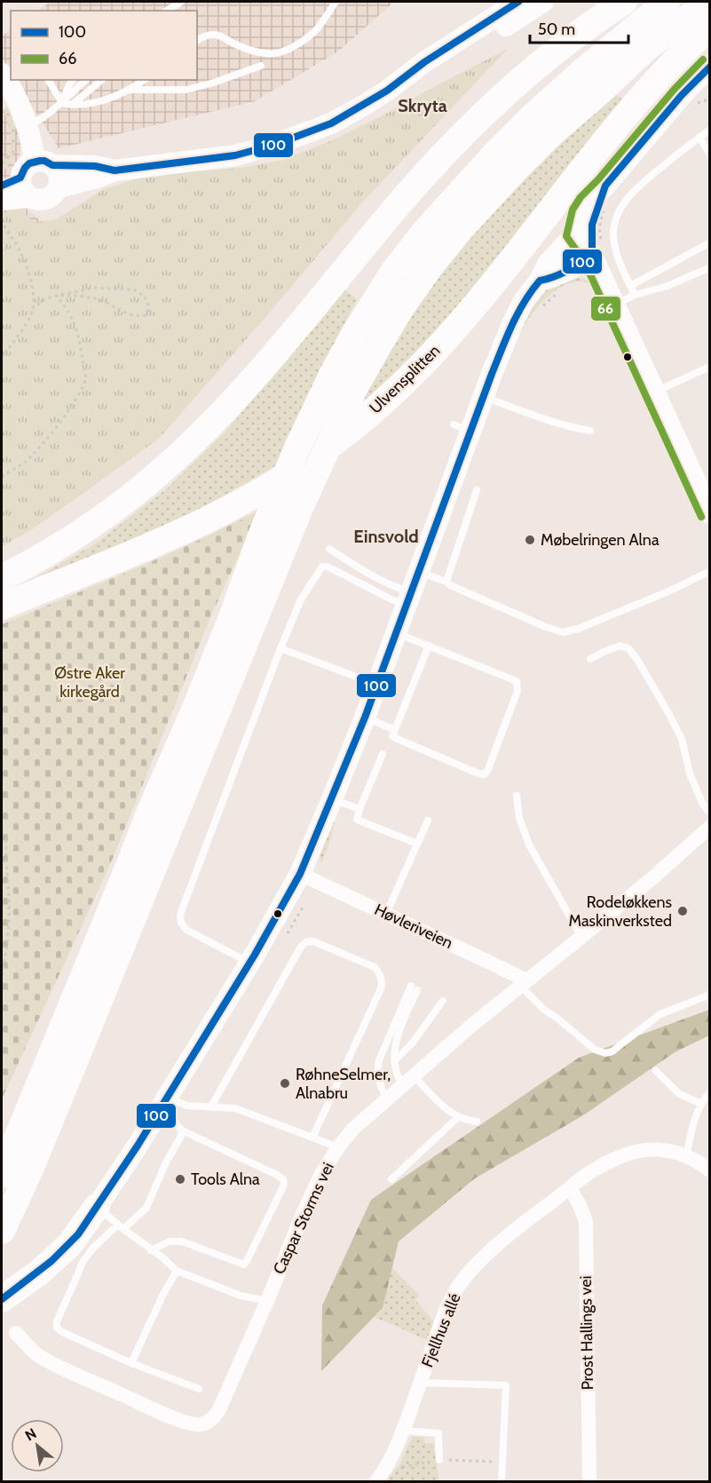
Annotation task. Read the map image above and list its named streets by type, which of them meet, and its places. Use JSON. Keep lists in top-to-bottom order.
{
  "streets": {
    "highway": ["Ulvensplitten"],
    "street": [
      "Høvleriveien",
      "Caspar Storms vei",
      "Fjellhus allé",
      "Prost Hallings vei"
    ]
  },
  "crossings": [
    ["Høvleriveien", "Caspar Storms vei"],
    ["Fjellhus allé", "Prost Hallings vei"]
  ],
  "districts": ["Skryta", "Einsvold"],
  "parks": ["Østre Aker kirkegård"],
  "places": [
    "Møbelringen Alna",
    "Rodeløkkens Maskinverksted",
    "RøhneSelmer, Alnabru",
    "Tools Alna"
  ],
  "lines": ["transit line 100", "transit line 66"],
  "legend": ["100", "66"],
  "scale_bar": "50 m",
  "north": "top left"
}
